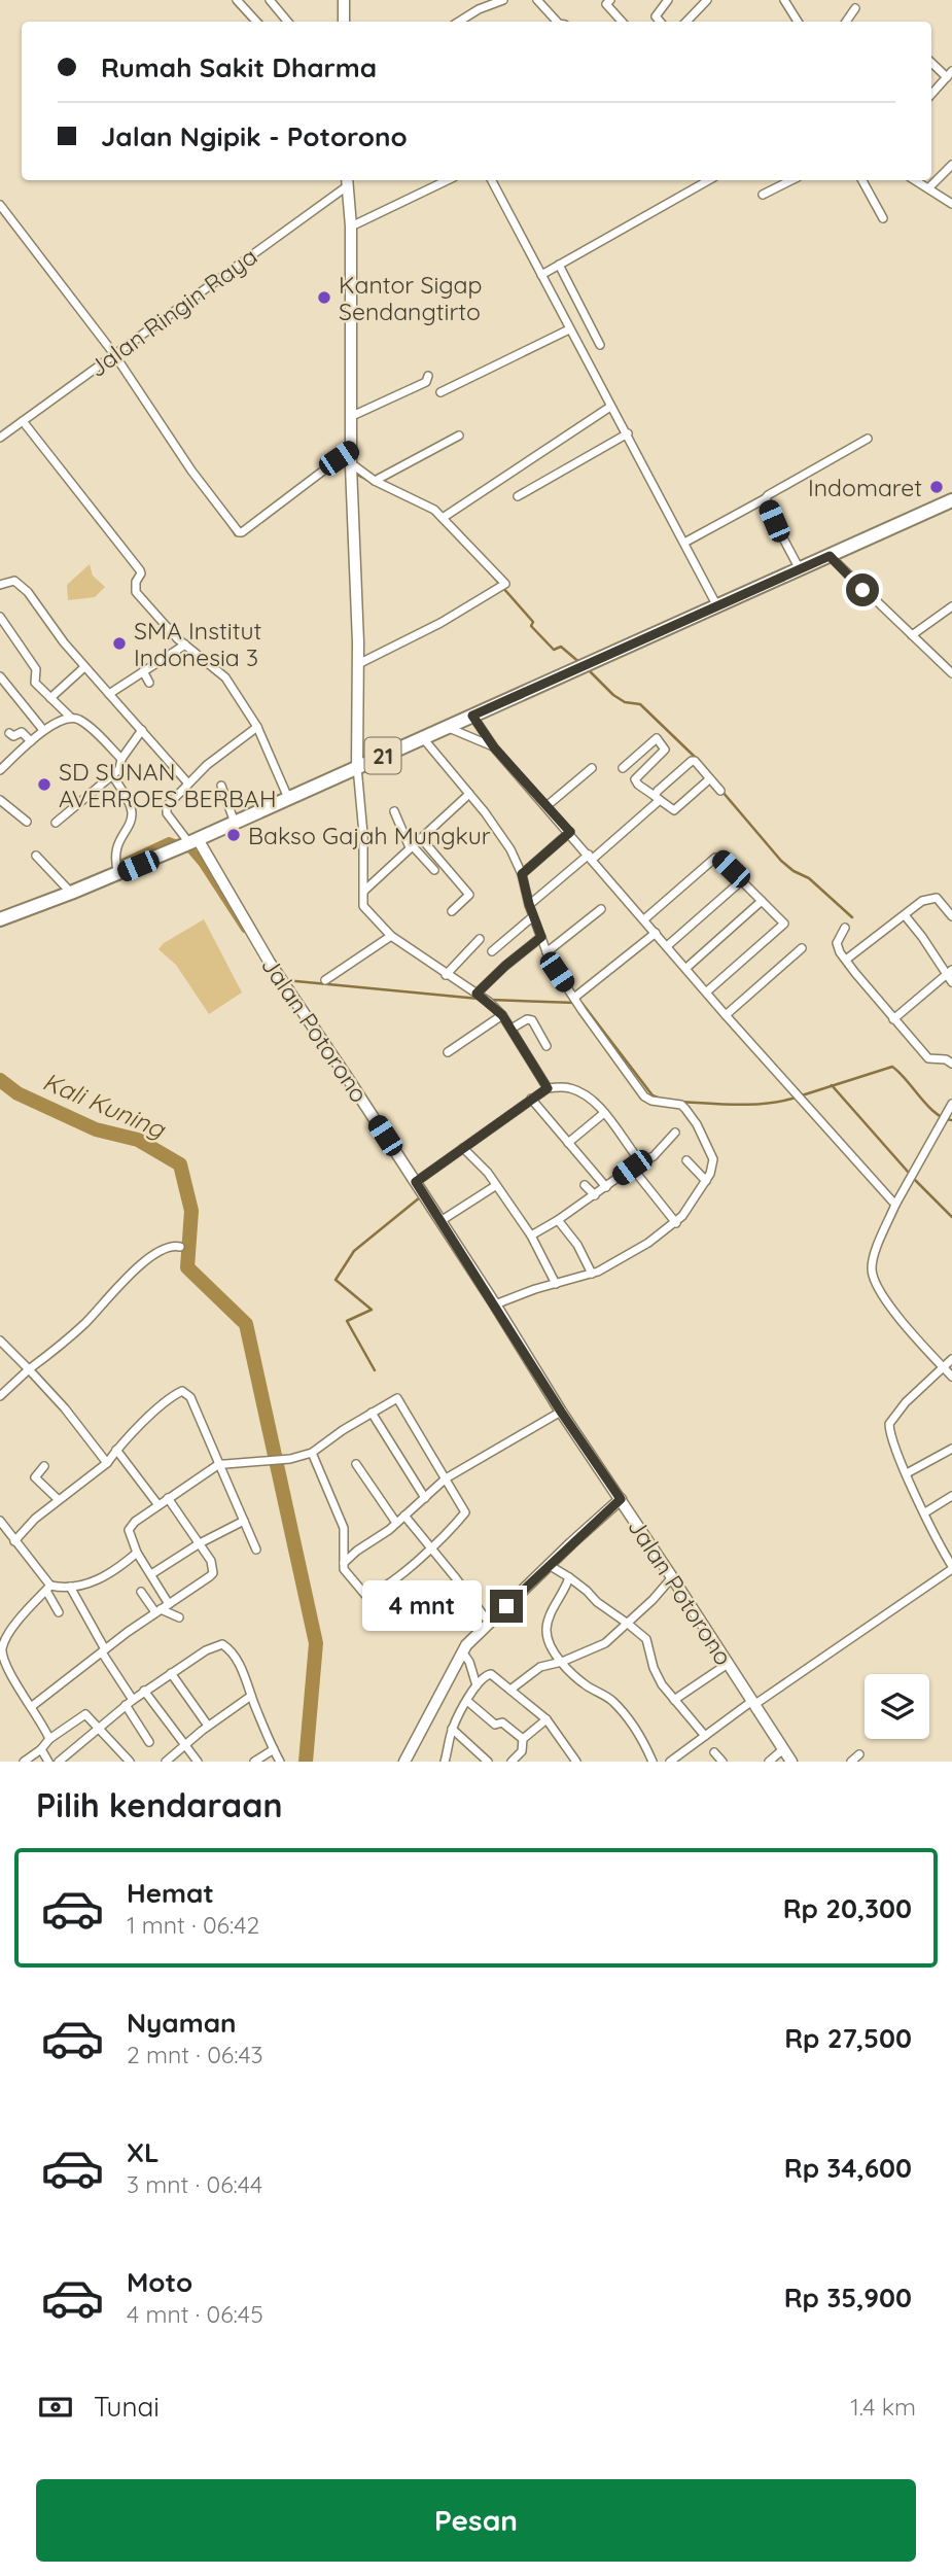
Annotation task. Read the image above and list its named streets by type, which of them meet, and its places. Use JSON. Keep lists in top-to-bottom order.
{
  "streets": {
    "highway": ["21"],
    "street": ["Jalan Ringin Raya", "Jalan Potorono"]
  },
  "crossings": [
    ["21", "Jalan Potorono"]
  ],
  "water": ["Kali Kuning"],
  "places": [
    "Kantor Sigap Sendangtirto",
    "Indomaret",
    "SMA Institut Indonesia 3",
    "SD SUNAN AVERROES BERBAH",
    "Bakso Gajah Mungkur"
  ],
  "page": {
    "banner": ["Rumah Sakit Dharma", "Jalan Ngipik - Potorono"],
    "bubble": "4 mnt",
    "heading": "Pilih kendaraan",
    "list": [
      {
        "name": "Hemat",
        "note": "1 mnt · 06:42",
        "value": "Rp 20,300"
      },
      {
        "name": "Nyaman",
        "note": "2 mnt · 06:43",
        "value": "Rp 27,500"
      },
      {
        "name": "XL",
        "note": "3 mnt · 06:44",
        "value": "Rp 34,600"
      },
      {
        "name": "Moto",
        "note": "4 mnt · 06:45",
        "value": "Rp 35,900"
      }
    ],
    "pay": ["Tunai", "1.4 km"],
    "buttons": "Pesan"
  }
}
